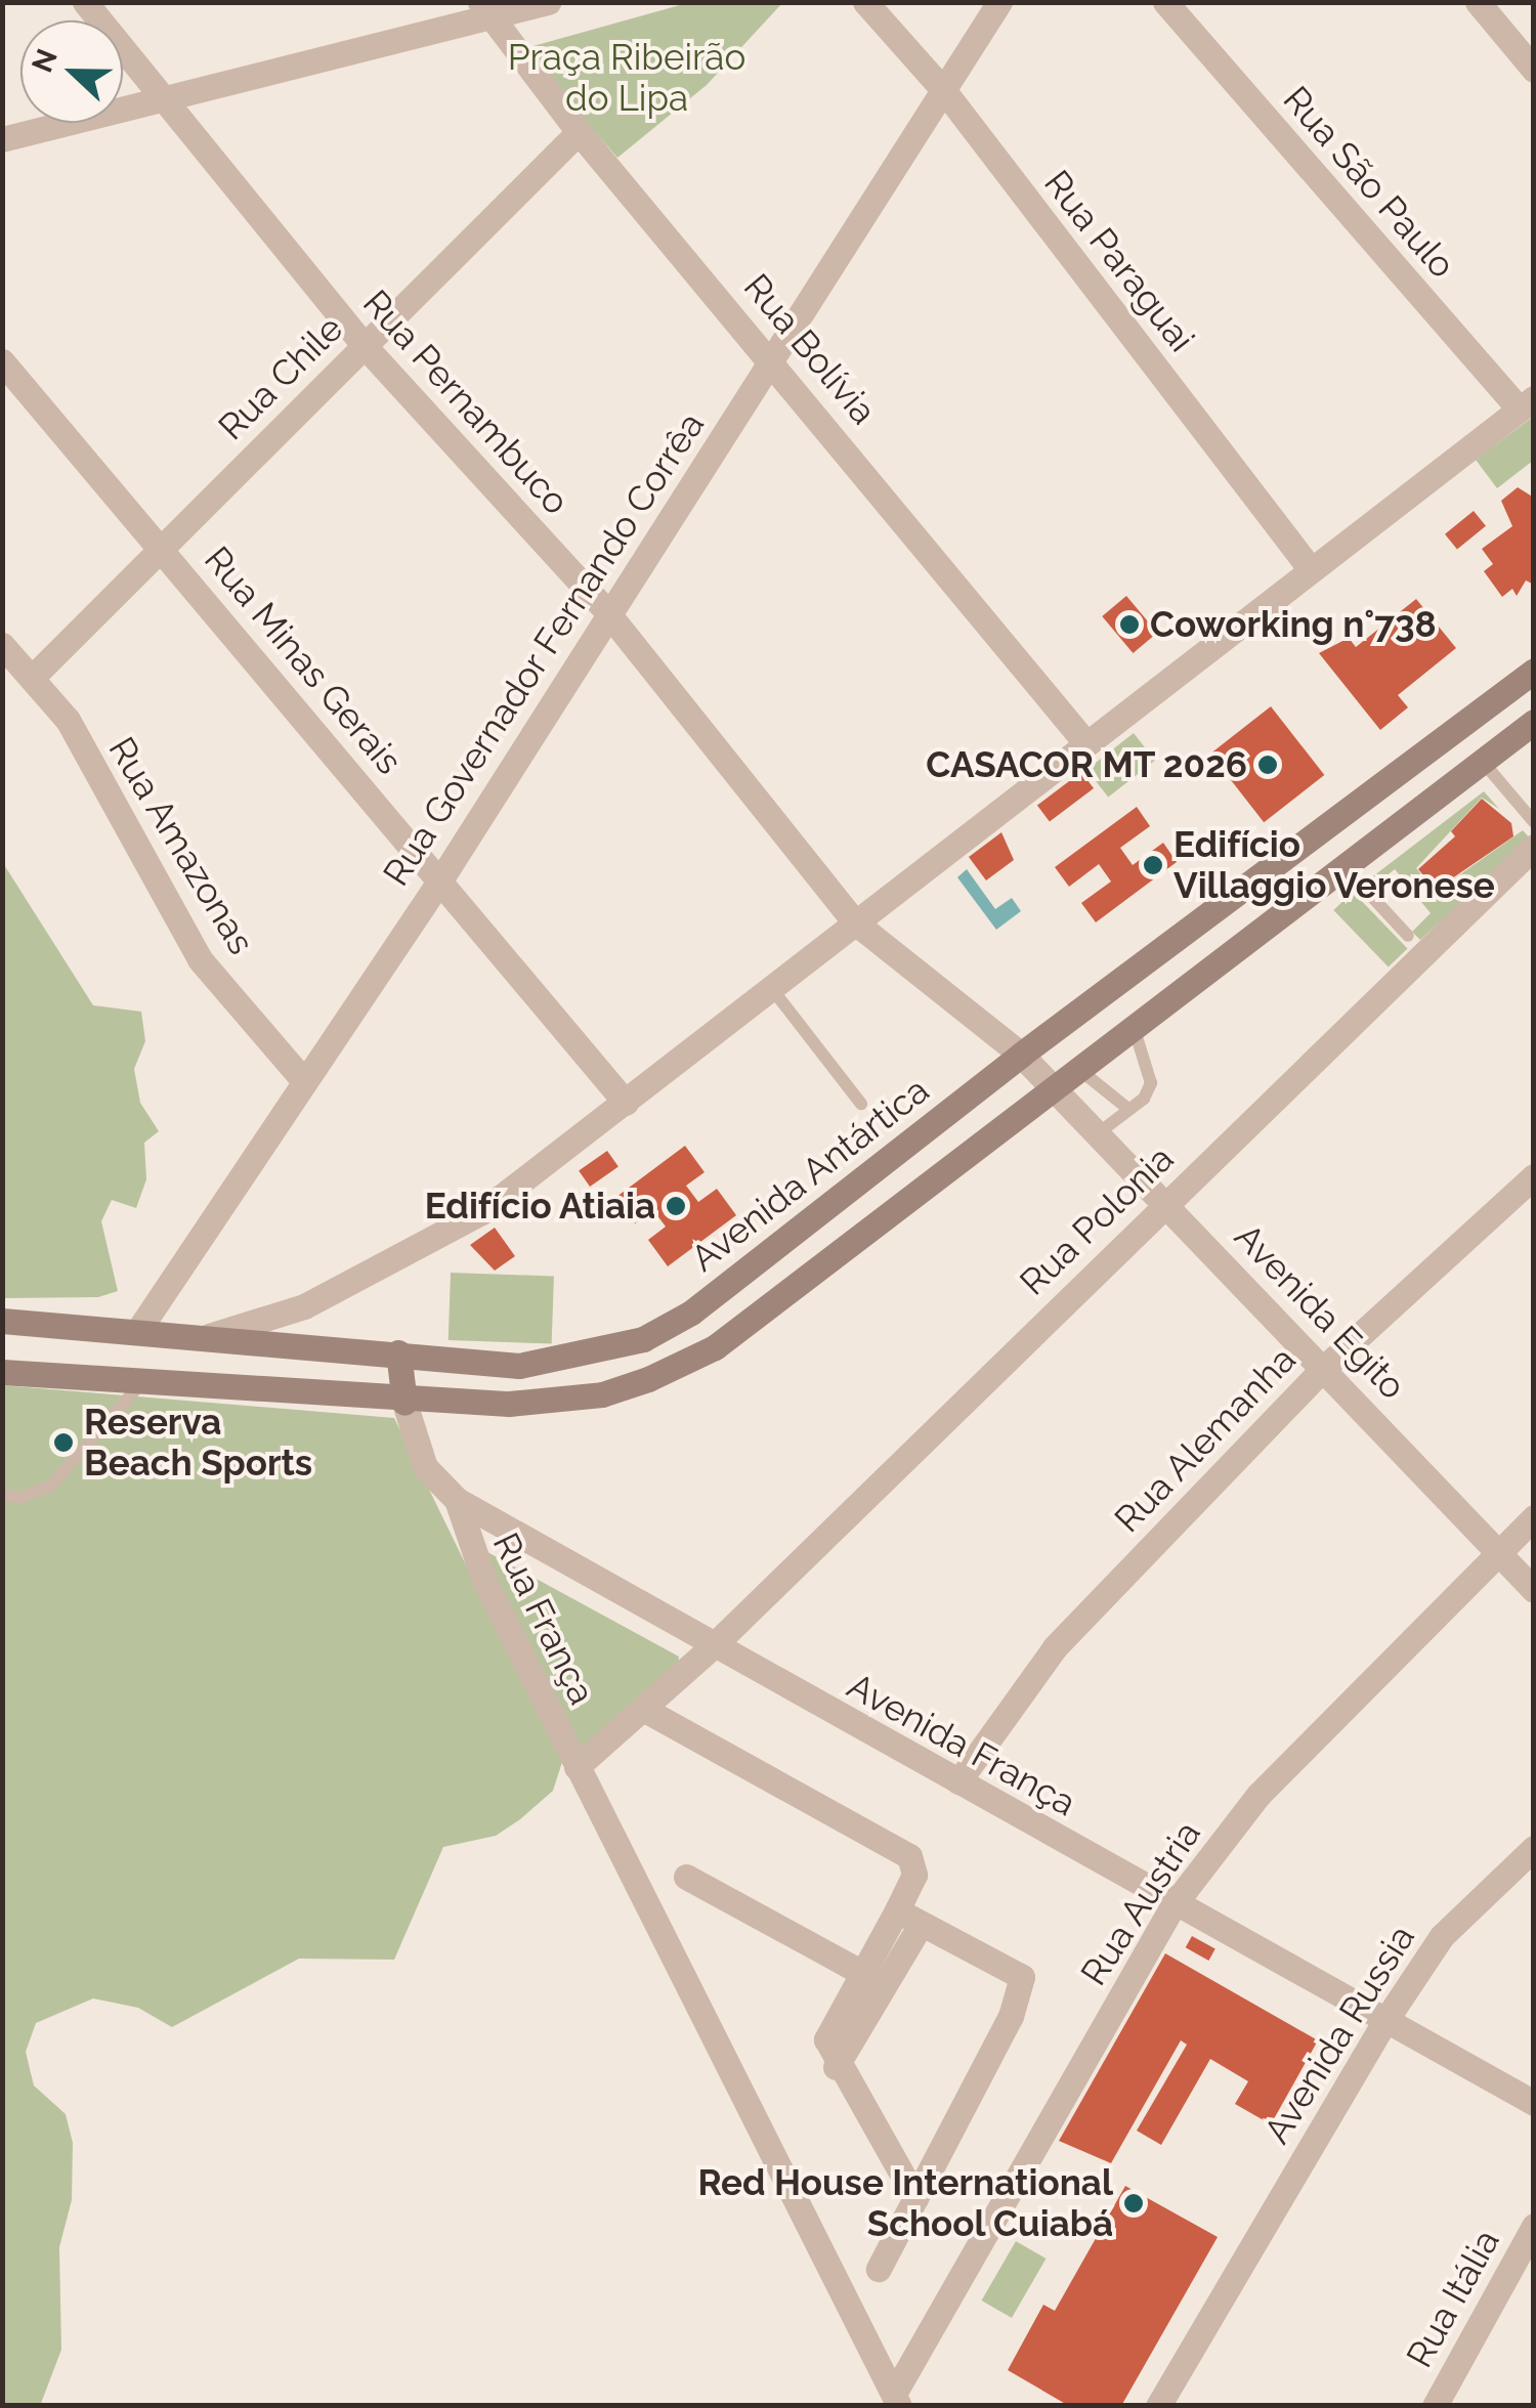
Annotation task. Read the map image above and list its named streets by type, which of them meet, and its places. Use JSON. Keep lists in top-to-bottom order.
{
  "streets": {
    "main road": ["Avenida Antártica"],
    "street": [
      "Rua São Paulo",
      "Rua Paraguai",
      "Rua Bolívia",
      "Rua Chile",
      "Rua Pernambuco",
      "Rua Governador Fernando Corrêa",
      "Rua Minas Gerais",
      "Rua Amazonas",
      "Rua Polonia",
      "Avenida Egito",
      "Rua Alemanha",
      "Rua França",
      "Avenida França",
      "Rua Austria",
      "Avenida Russia",
      "Rua Itália"
    ]
  },
  "crossings": [
    ["Rua Paraguai", "Rua Governador Fernando Corrêa"],
    ["Rua Bolívia", "Rua Chile"],
    ["Rua Bolívia", "Rua Governador Fernando Corrêa"],
    ["Rua Chile", "Rua Pernambuco"],
    ["Rua Chile", "Rua Minas Gerais"],
    ["Rua Chile", "Rua Amazonas"],
    ["Rua Pernambuco", "Rua Governador Fernando Corrêa"],
    ["Rua Pernambuco", "Avenida Antártica"],
    ["Rua Pernambuco", "Avenida Egito"],
    ["Rua Governador Fernando Corrêa", "Rua Minas Gerais"],
    ["Rua Governador Fernando Corrêa", "Rua Amazonas"],
    ["Rua Governador Fernando Corrêa", "Avenida Antártica"],
    ["Rua Polonia", "Avenida Egito"],
    ["Rua Polonia", "Avenida França"],
    ["Avenida Egito", "Rua Alemanha"],
    ["Avenida Egito", "Rua Austria"],
    ["Rua Alemanha", "Avenida França"],
    ["Rua França", "Avenida França"],
    ["Rua França", "Rua Austria"],
    ["Avenida França", "Rua Austria"],
    ["Avenida França", "Avenida Russia"]
  ],
  "parks": ["Praça Ribeirão do Lipa"],
  "places": [
    "Coworking n°738",
    "CASACOR MT 2026",
    "Edifício Villaggio Veronese",
    "Edifício Atiaia",
    "Reserva Beach Sports",
    "Red House International School Cuiabá"
  ],
  "north": "left"
}
